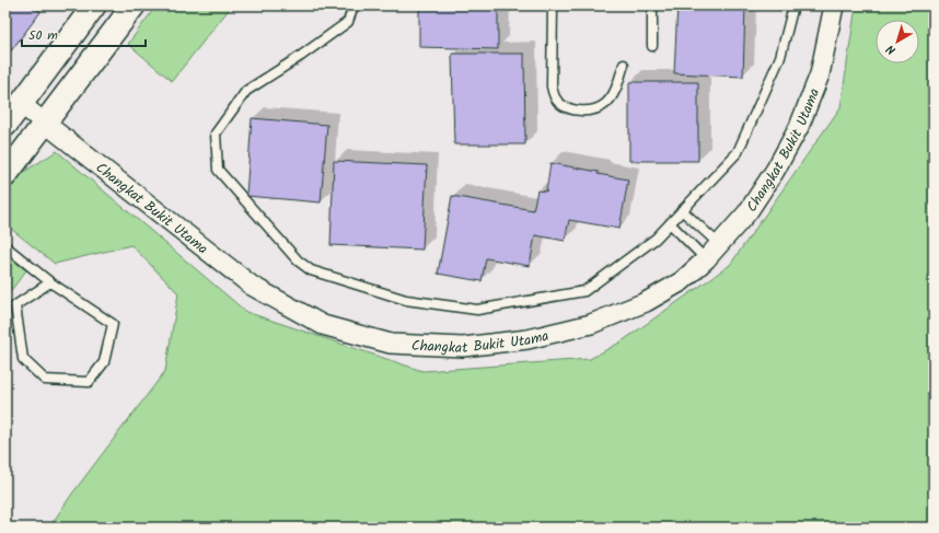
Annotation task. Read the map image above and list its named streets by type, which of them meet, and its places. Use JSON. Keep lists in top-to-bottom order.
{
  "streets": {
    "street": ["Changkat Bukit Utama"]
  },
  "scale_bar": "50 m",
  "north": "bottom left"
}
